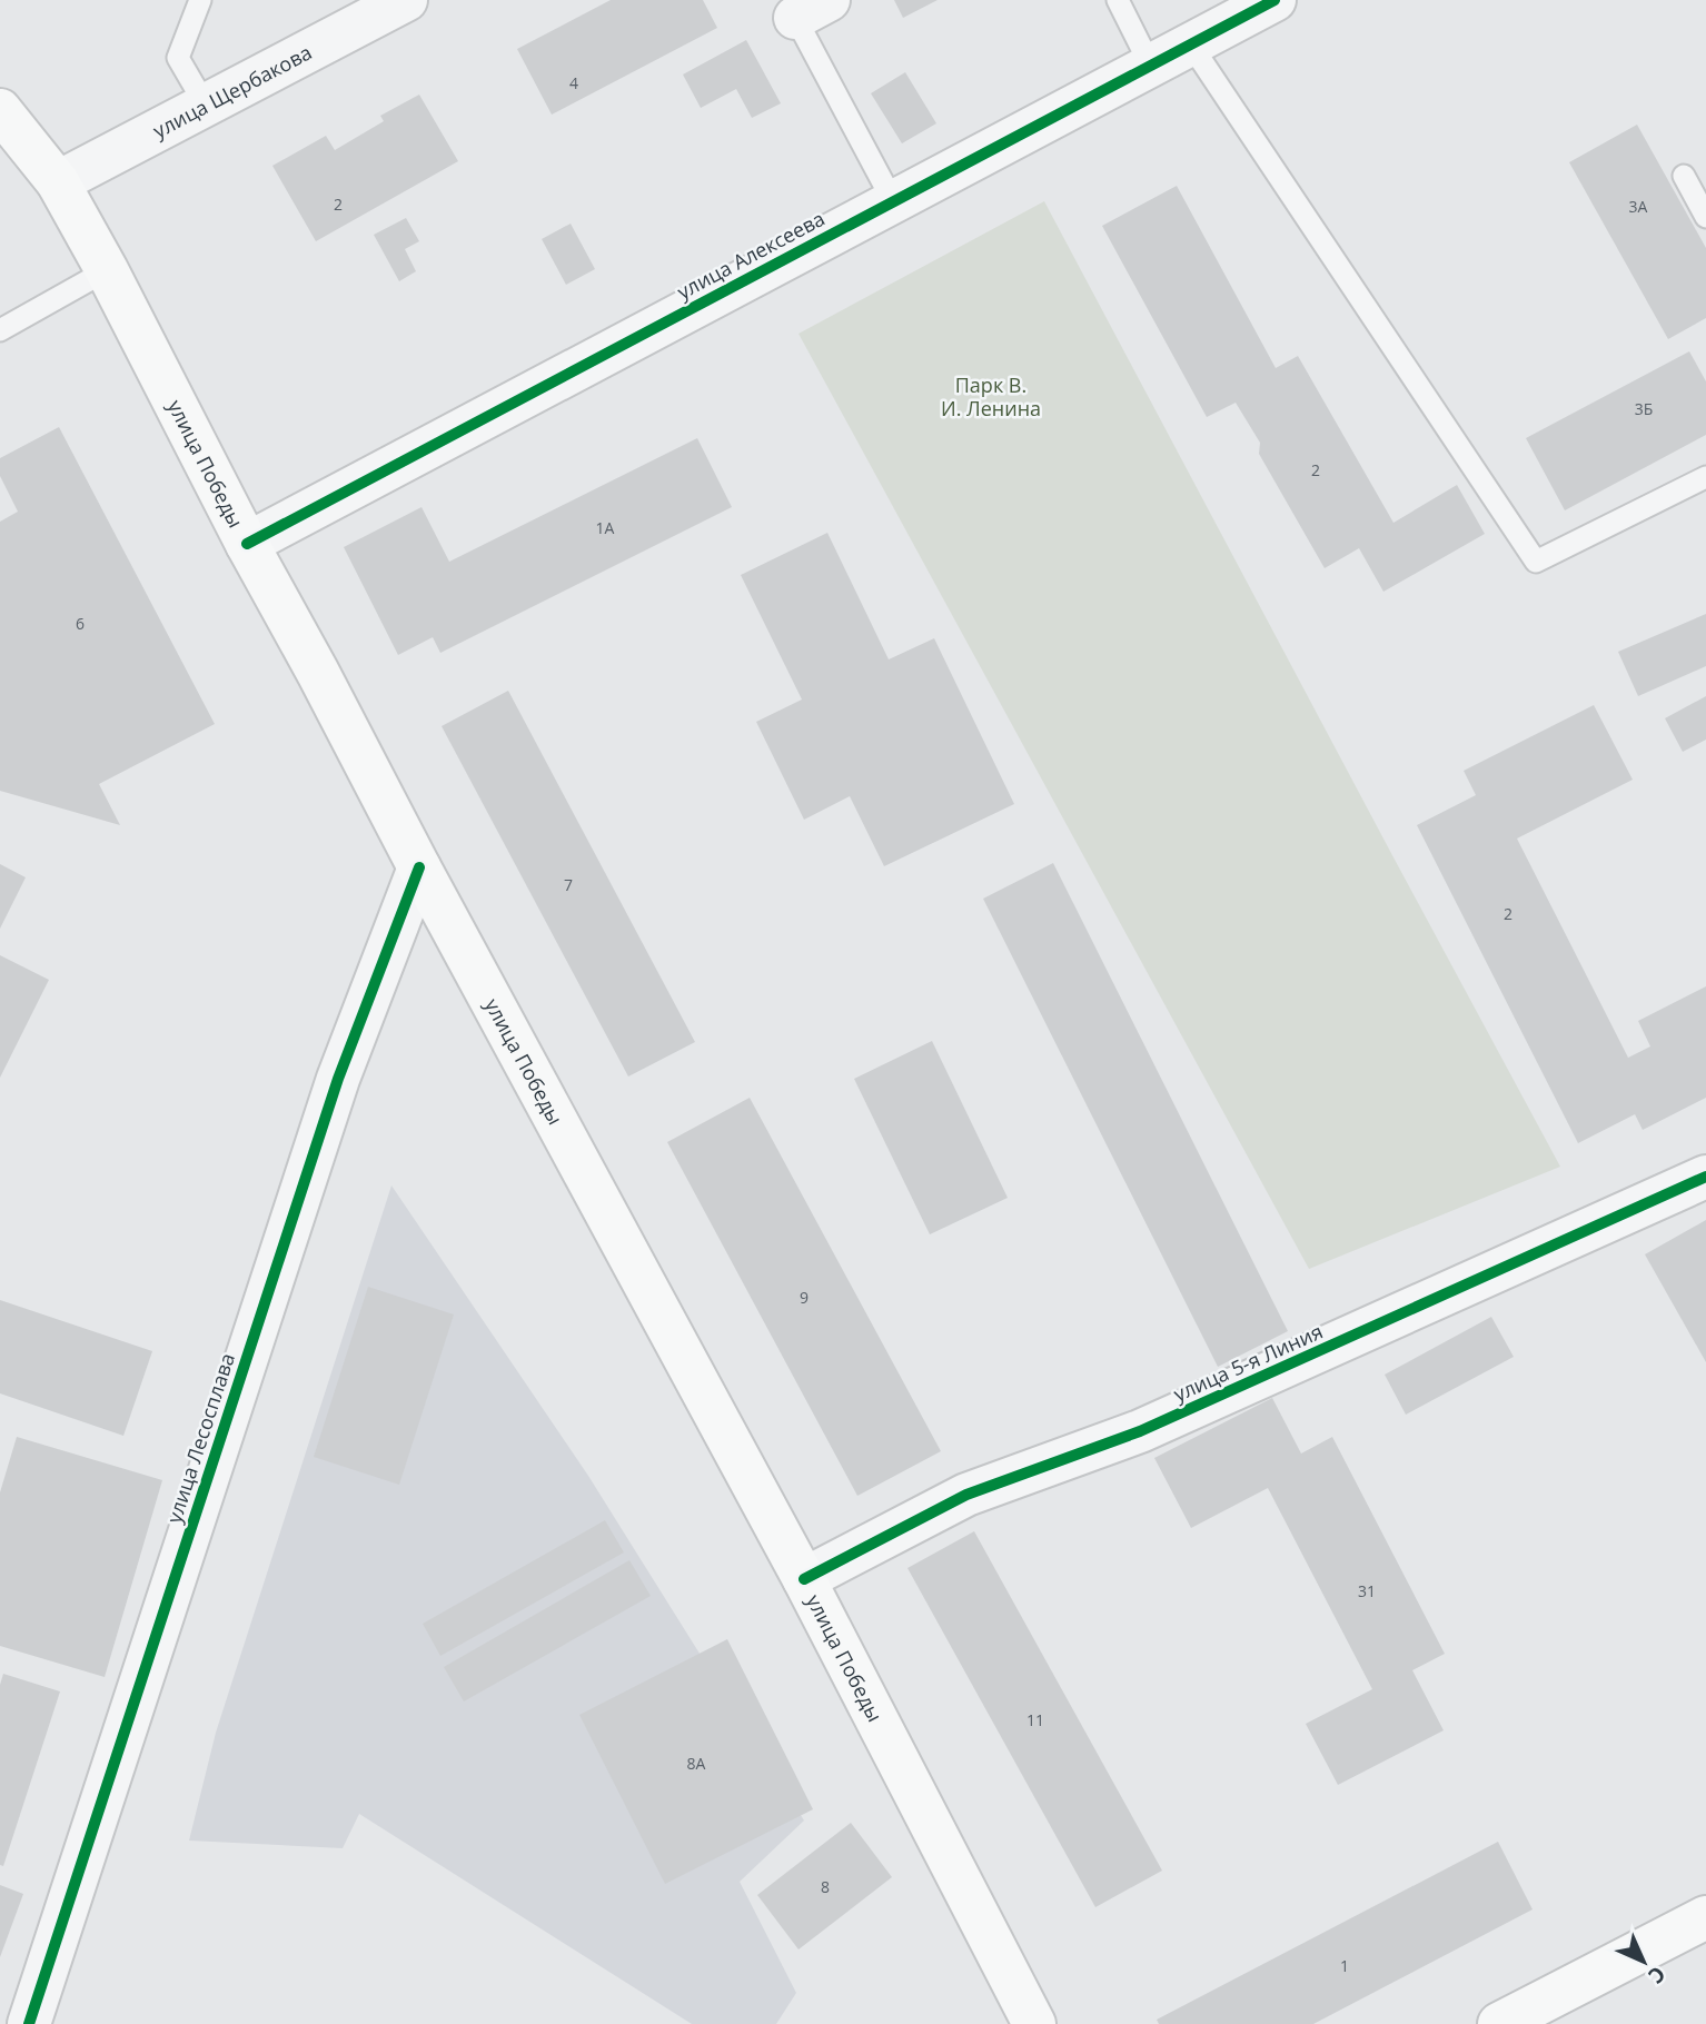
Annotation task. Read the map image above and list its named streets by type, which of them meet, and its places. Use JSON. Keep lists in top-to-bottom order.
{
  "streets": {
    "main road": ["улица Победы"],
    "street": [
      "улица Щербакова",
      "улица Алексеева",
      "улица 5-я Линия",
      "улица Лесосплава"
    ]
  },
  "crossings": [
    ["улица Щербакова", "улица Победы"],
    ["улица Алексеева", "улица Победы"],
    ["улица Победы", "улица 5-я Линия"],
    ["улица Победы", "улица Лесосплава"]
  ],
  "parks": ["Парк В. И. Ленина"],
  "house_numbers": [
    "4",
    "2",
    "3А",
    "3Б",
    "2",
    "1А",
    "6",
    "7",
    "2",
    "9",
    "31",
    "11",
    "8А",
    "8",
    "1"
  ],
  "north": "bottom right"
}
